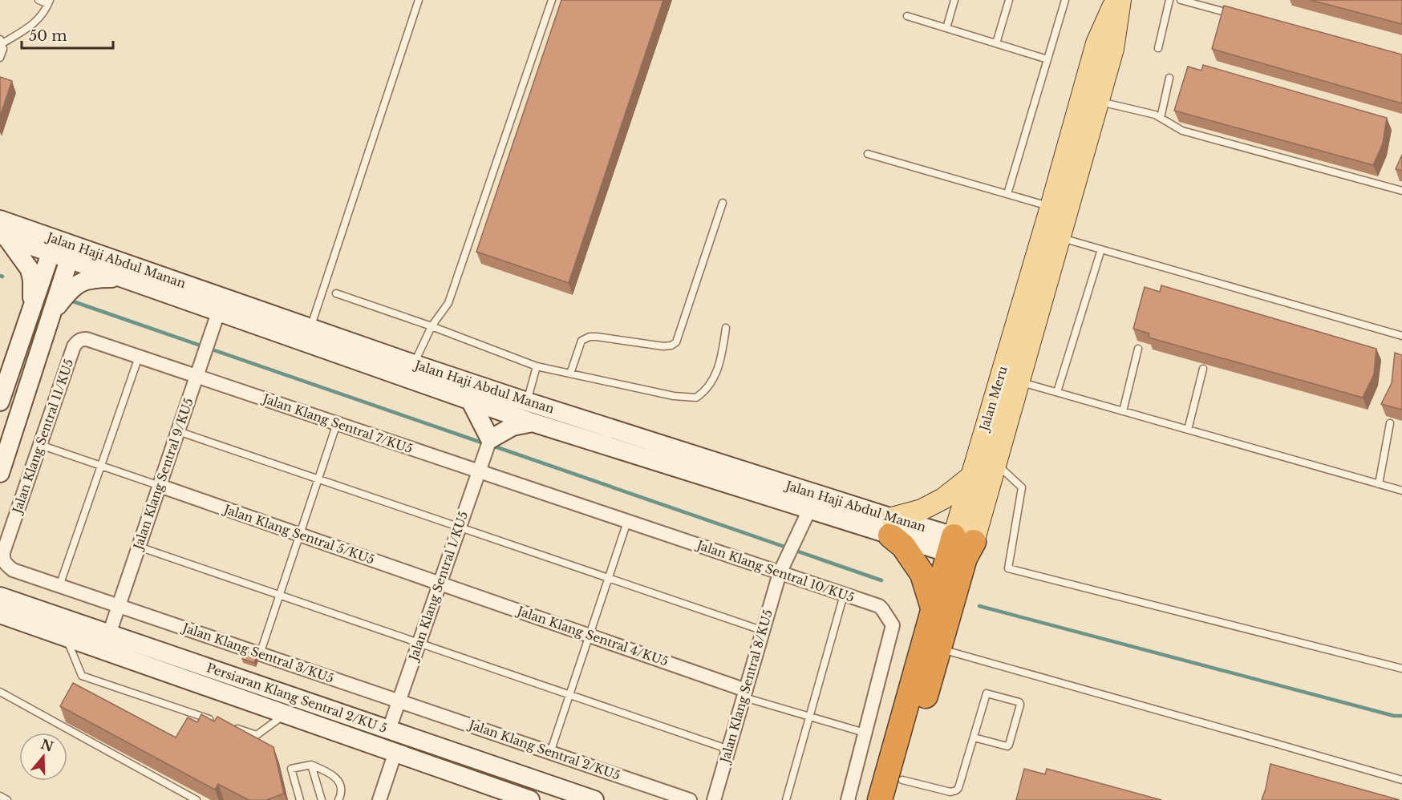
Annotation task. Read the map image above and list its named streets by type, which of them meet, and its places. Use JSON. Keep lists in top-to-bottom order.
{
  "streets": {
    "highway": ["Jalan Meru"],
    "street": [
      "Jalan Haji Abdul Manan",
      "Jalan Klang Sentral 7/KU5",
      "Jalan Klang Sentral 11/KU5",
      "Jalan Klang Sentral 9/KU5",
      "Jalan Klang Sentral 5/KU5",
      "Jalan Klang Sentral 10/KU5",
      "Jalan Klang Sentral 1/KU5",
      "Jalan Klang Sentral 4/KU5",
      "Jalan Klang Sentral 3/KU5",
      "Jalan Klang Sentral 8/KU5",
      "Persiaran Klang Sentral 2/KU 5",
      "Jalan Klang Sentral 2/KU5"
    ]
  },
  "crossings": [
    ["Jalan Haji Abdul Manan", "Jalan Meru"],
    ["Jalan Haji Abdul Manan", "Jalan Klang Sentral 9/KU5"],
    ["Jalan Haji Abdul Manan", "Jalan Klang Sentral 8/KU5"],
    ["Jalan Klang Sentral 7/KU5", "Jalan Klang Sentral 11/KU5"],
    ["Jalan Klang Sentral 7/KU5", "Jalan Klang Sentral 9/KU5"],
    ["Jalan Klang Sentral 7/KU5", "Jalan Klang Sentral 10/KU5"],
    ["Jalan Klang Sentral 7/KU5", "Jalan Klang Sentral 1/KU5"],
    ["Jalan Klang Sentral 11/KU5", "Jalan Klang Sentral 9/KU5"],
    ["Jalan Klang Sentral 11/KU5", "Jalan Klang Sentral 3/KU5"],
    ["Jalan Klang Sentral 9/KU5", "Jalan Klang Sentral 5/KU5"],
    ["Jalan Klang Sentral 9/KU5", "Jalan Klang Sentral 3/KU5"],
    ["Jalan Klang Sentral 9/KU5", "Persiaran Klang Sentral 2/KU 5"],
    ["Jalan Klang Sentral 5/KU5", "Jalan Klang Sentral 1/KU5"],
    ["Jalan Klang Sentral 5/KU5", "Jalan Klang Sentral 4/KU5"],
    ["Jalan Klang Sentral 10/KU5", "Jalan Klang Sentral 1/KU5"],
    ["Jalan Klang Sentral 10/KU5", "Jalan Klang Sentral 8/KU5"],
    ["Jalan Klang Sentral 1/KU5", "Jalan Klang Sentral 4/KU5"],
    ["Jalan Klang Sentral 1/KU5", "Jalan Klang Sentral 3/KU5"],
    ["Jalan Klang Sentral 1/KU5", "Persiaran Klang Sentral 2/KU 5"],
    ["Jalan Klang Sentral 1/KU5", "Jalan Klang Sentral 2/KU5"],
    ["Jalan Klang Sentral 4/KU5", "Jalan Klang Sentral 8/KU5"],
    ["Jalan Klang Sentral 3/KU5", "Jalan Klang Sentral 2/KU5"]
  ],
  "scale_bar": "50 m",
  "north": "top"
}
